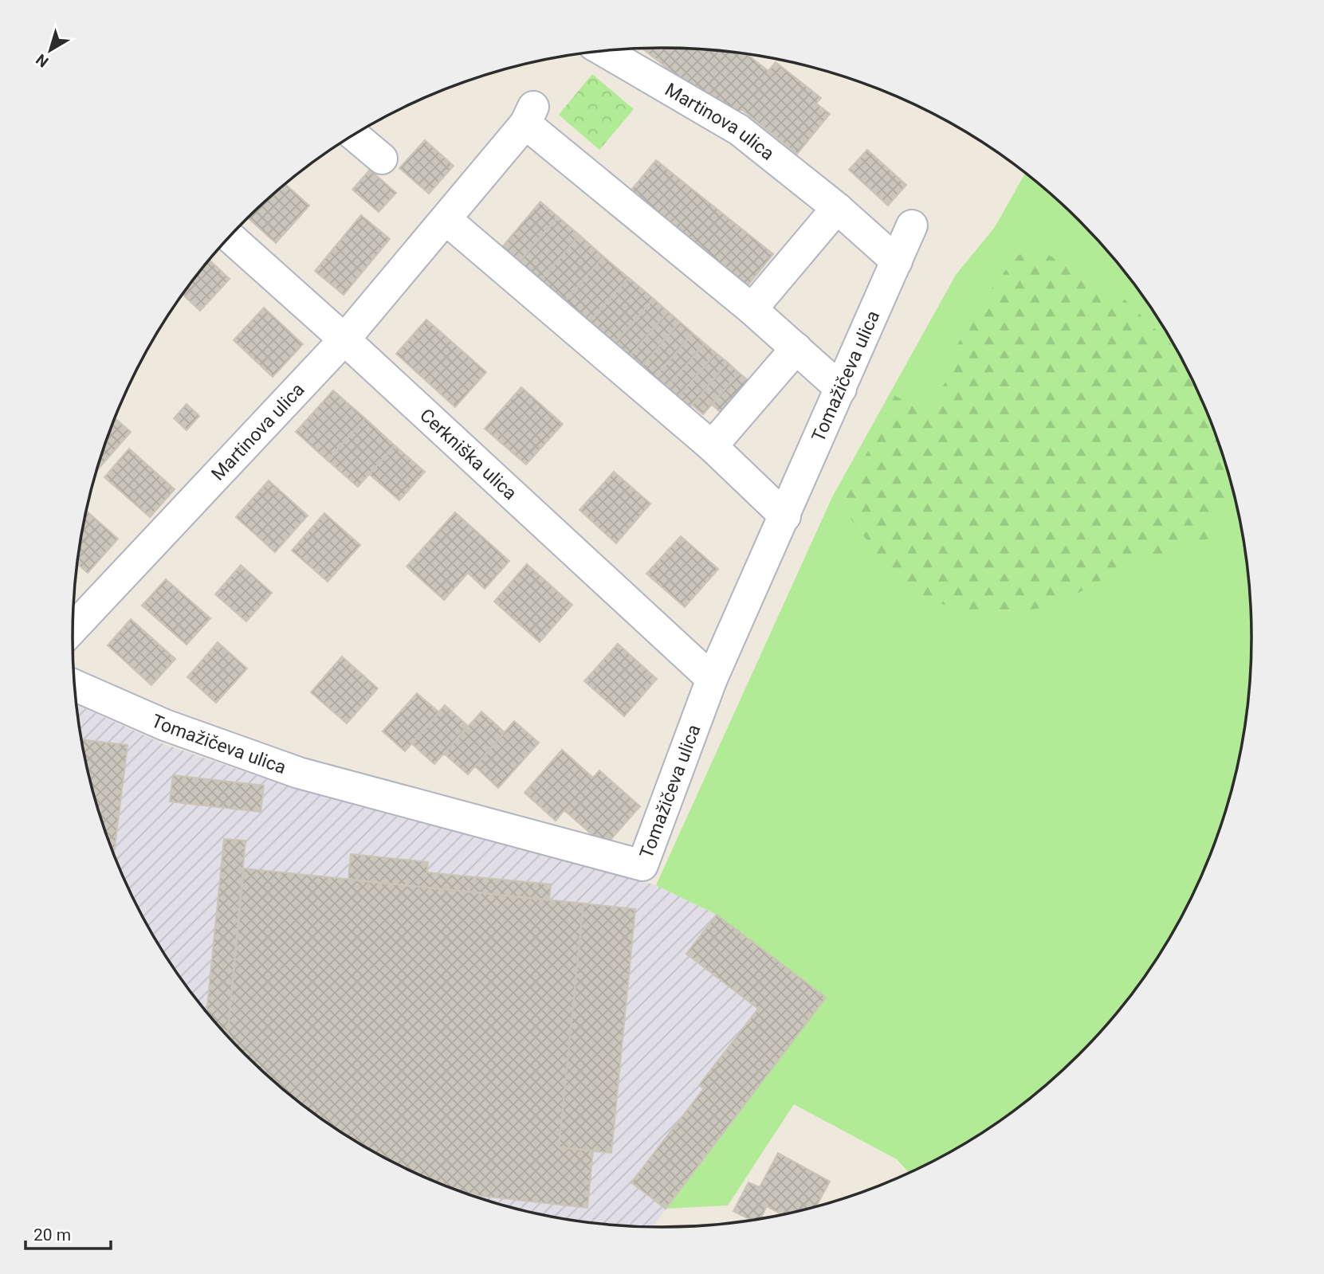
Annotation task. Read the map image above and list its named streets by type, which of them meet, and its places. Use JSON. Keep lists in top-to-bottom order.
{
  "streets": {
    "street": ["Martinova ulica", "Tomažičeva ulica", "Cerkniška ulica"]
  },
  "crossings": [
    ["Martinova ulica", "Tomažičeva ulica"],
    ["Martinova ulica", "Cerkniška ulica"],
    ["Tomažičeva ulica", "Cerkniška ulica"]
  ],
  "scale_bar": "20 m",
  "north": "bottom left"
}
